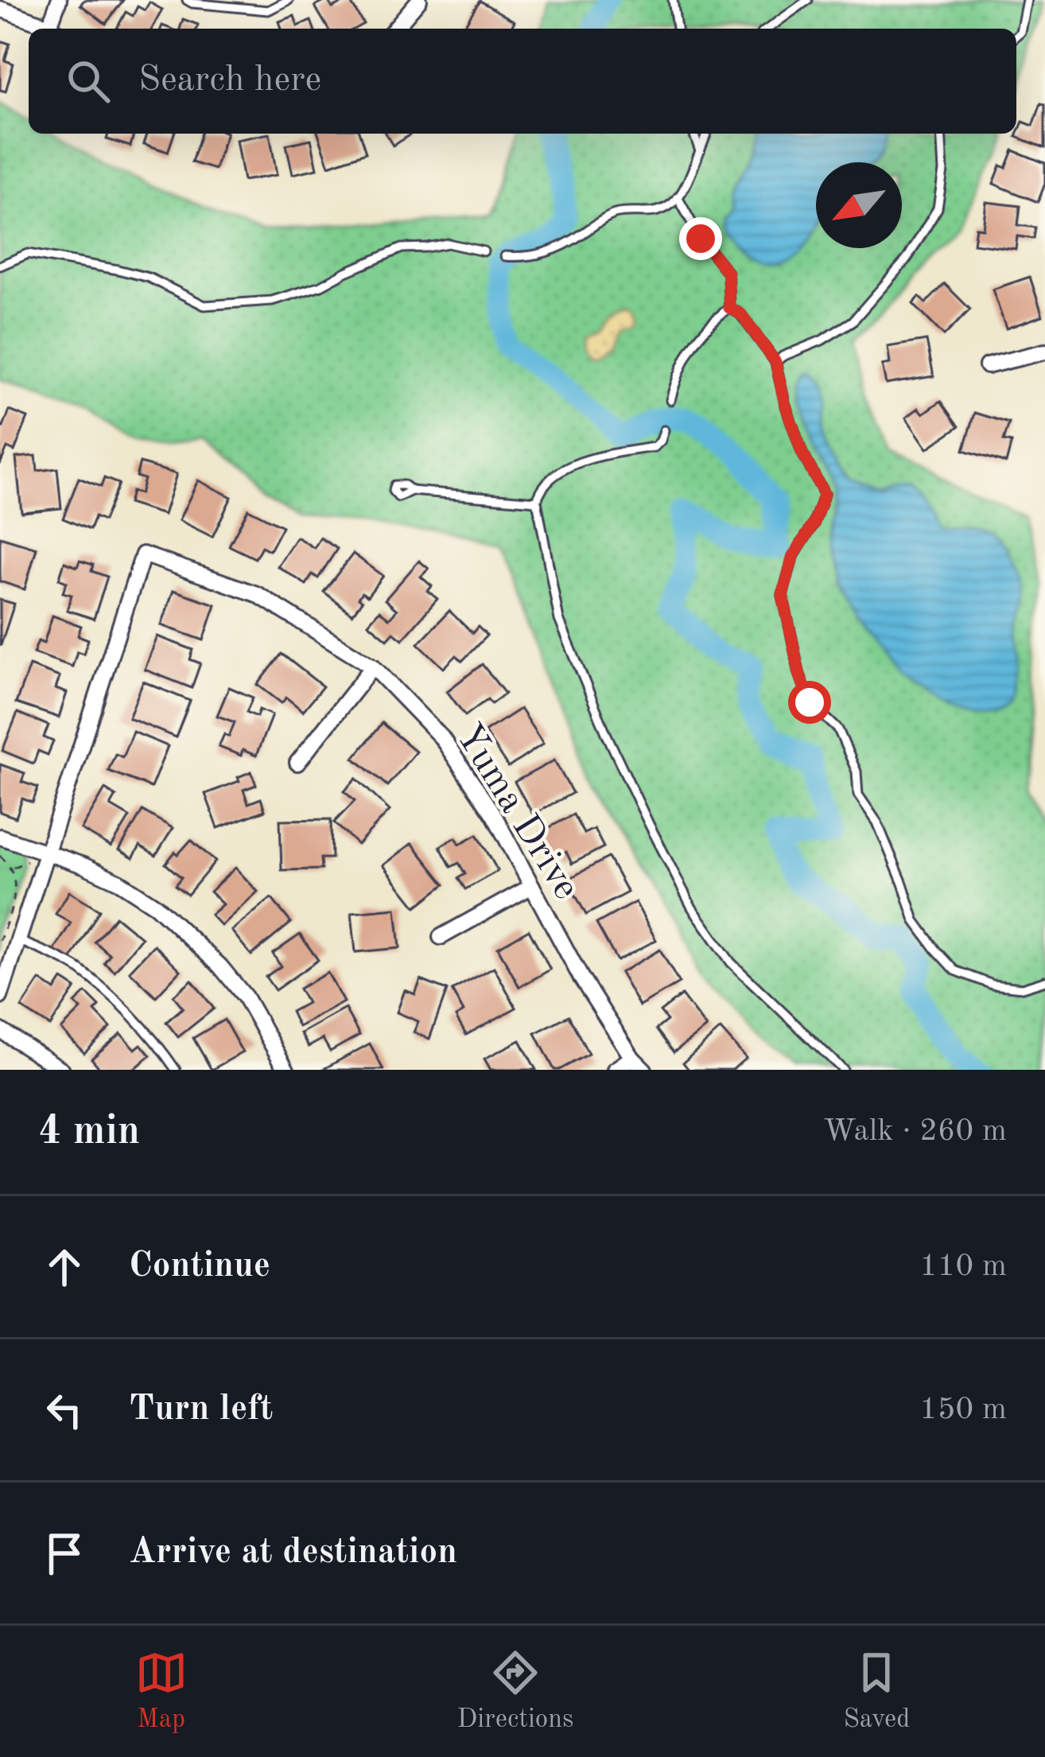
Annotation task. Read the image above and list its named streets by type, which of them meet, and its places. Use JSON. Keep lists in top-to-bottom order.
{
  "streets": {
    "street": ["Yuma Drive"]
  },
  "north": "bottom left",
  "page": {
    "search": "Search here",
    "heading": ["4 min", "Walk · 260 m"],
    "list": [
      ["Continue", "110 m"],
      ["Turn left", "150 m"],
      "Arrive at destination"
    ],
    "nav": ["Map", "Directions", "Saved"]
  }
}
